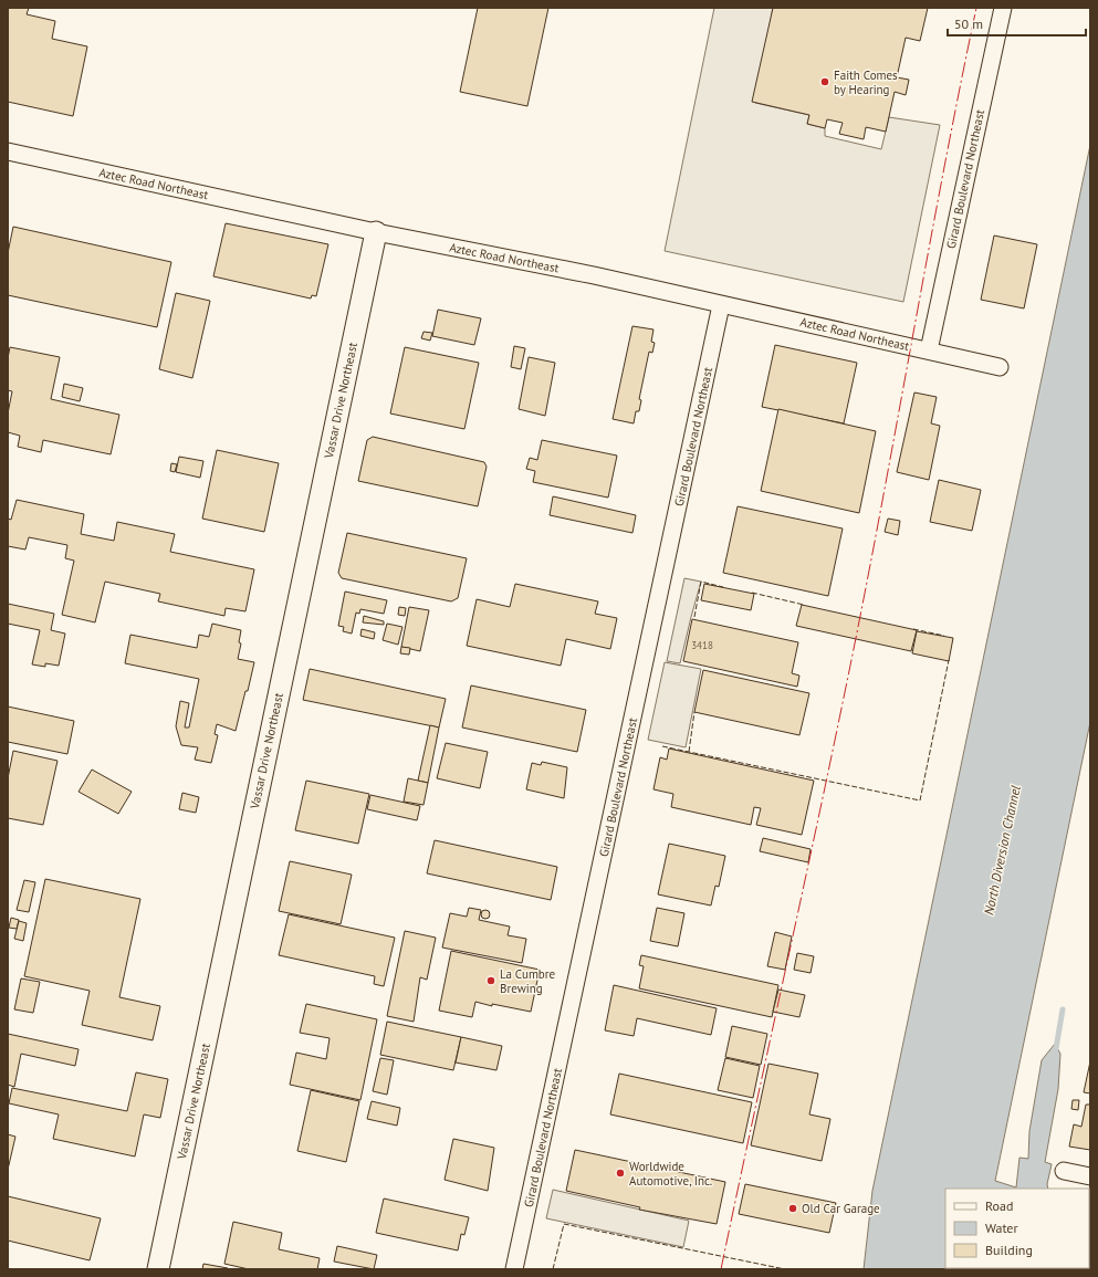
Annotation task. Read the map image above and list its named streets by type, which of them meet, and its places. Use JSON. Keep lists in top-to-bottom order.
{
  "streets": {
    "street": ["Girard Boulevard Northeast", "Aztec Road Northeast", "Vassar Drive Northeast"]
  },
  "crossings": [
    ["Girard Boulevard Northeast", "Aztec Road Northeast"],
    ["Aztec Road Northeast", "Vassar Drive Northeast"]
  ],
  "water": ["North Diversion Channel"],
  "places": [
    "Faith Comes by Hearing",
    "La Cumbre Brewing",
    "Worldwide Automotive, Inc.",
    "Old Car Garage"
  ],
  "house_numbers": ["3418"],
  "legend": ["Road", "Water", "Building"],
  "scale_bar": "50 m"
}
